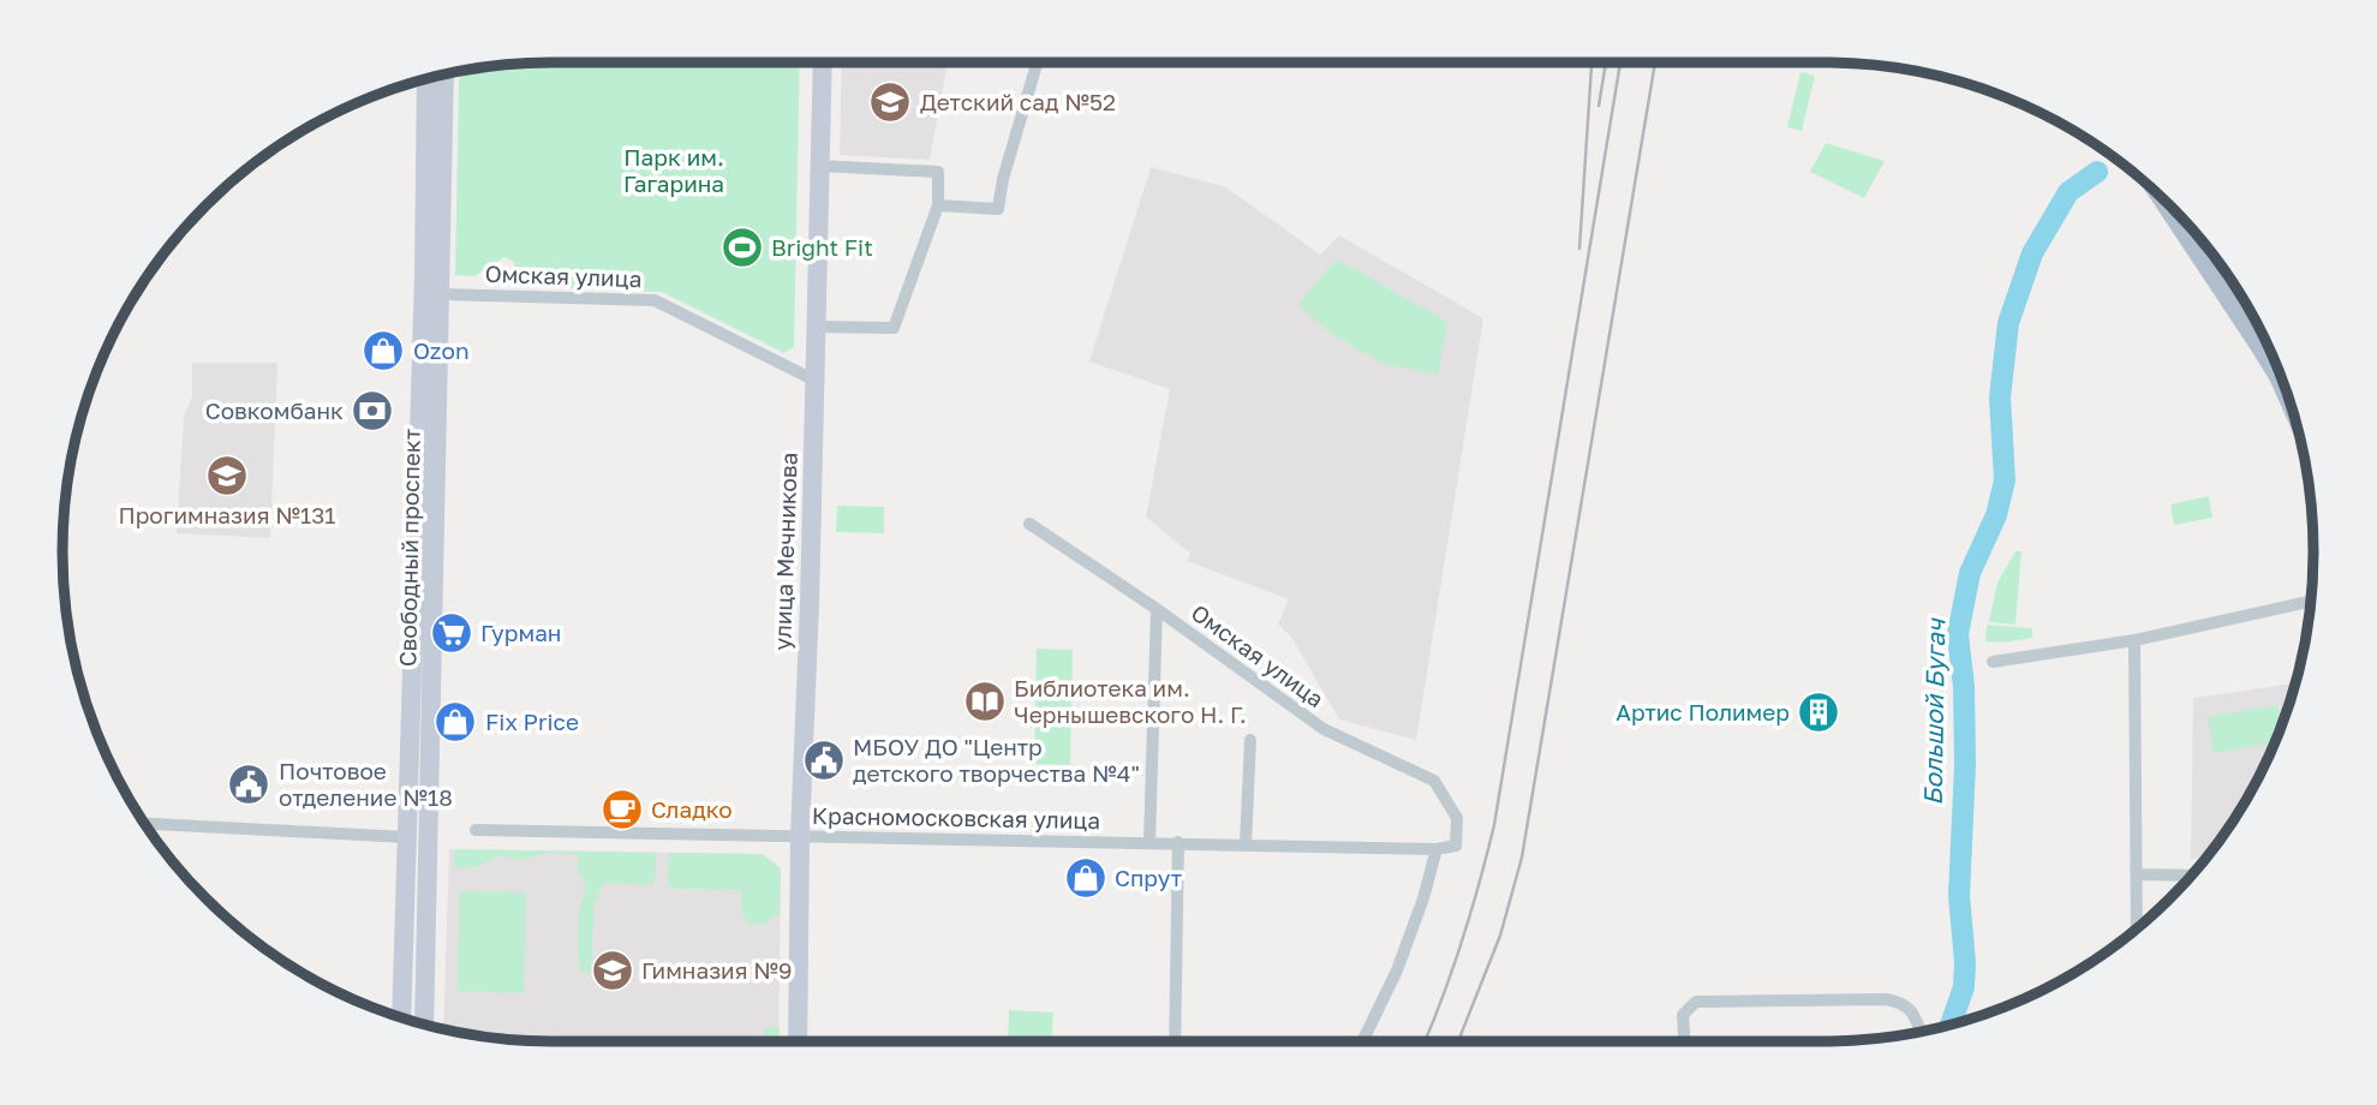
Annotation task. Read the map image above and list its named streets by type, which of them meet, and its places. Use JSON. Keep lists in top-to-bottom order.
{
  "streets": {
    "main road": ["Свободный проспект", "улица Мечникова"],
    "street": ["Омская улица", "Красномосковская улица"]
  },
  "crossings": [
    ["Омская улица", "Свободный проспект"],
    ["Омская улица", "улица Мечникова"],
    ["Омская улица", "Красномосковская улица"],
    ["улица Мечникова", "Красномосковская улица"]
  ],
  "water": ["Большой Бугач"],
  "parks": ["Парк им. Гагарина"],
  "places": {
    "school or university": ["Детский сад №52", "Прогимназия №131", "Гимназия №9"],
    "sports": ["Bright Fit"],
    "shop": ["Ozon", "Fix Price", "Спрут"],
    "bank": ["Совкомбанк"],
    "supermarket": ["Гурман"],
    "library": ["Библиотека им. Чернышевского Н. Г."],
    "building": ["Артис Полимер"],
    "public building": ["МБОУ ДО \"Центр детского творчества №4\"", "Почтовое отделение №18"],
    "cafe": ["Сладко"]
  }
}
